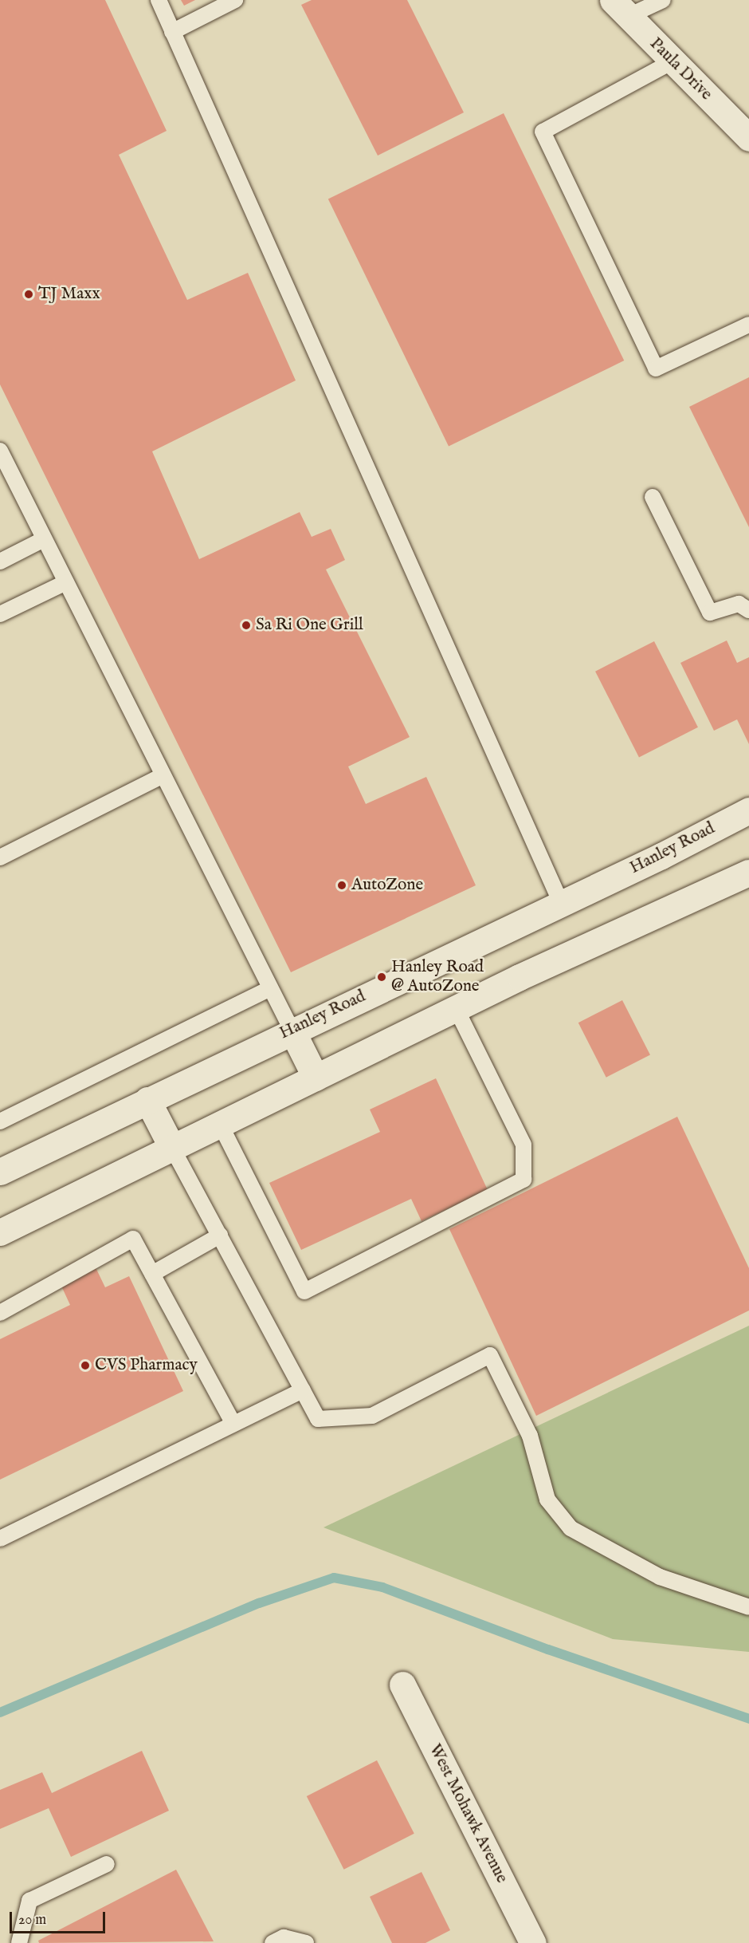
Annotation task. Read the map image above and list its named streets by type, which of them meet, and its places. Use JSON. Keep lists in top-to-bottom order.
{
  "streets": {
    "main road": ["Paula Drive", "Hanley Road", "West Mohawk Avenue"]
  },
  "places": [
    "TJ Maxx",
    "Sa Ri One Grill",
    "AutoZone",
    "Hanley Road @ AutoZone",
    "CVS Pharmacy"
  ],
  "scale_bar": "20 m"
}
